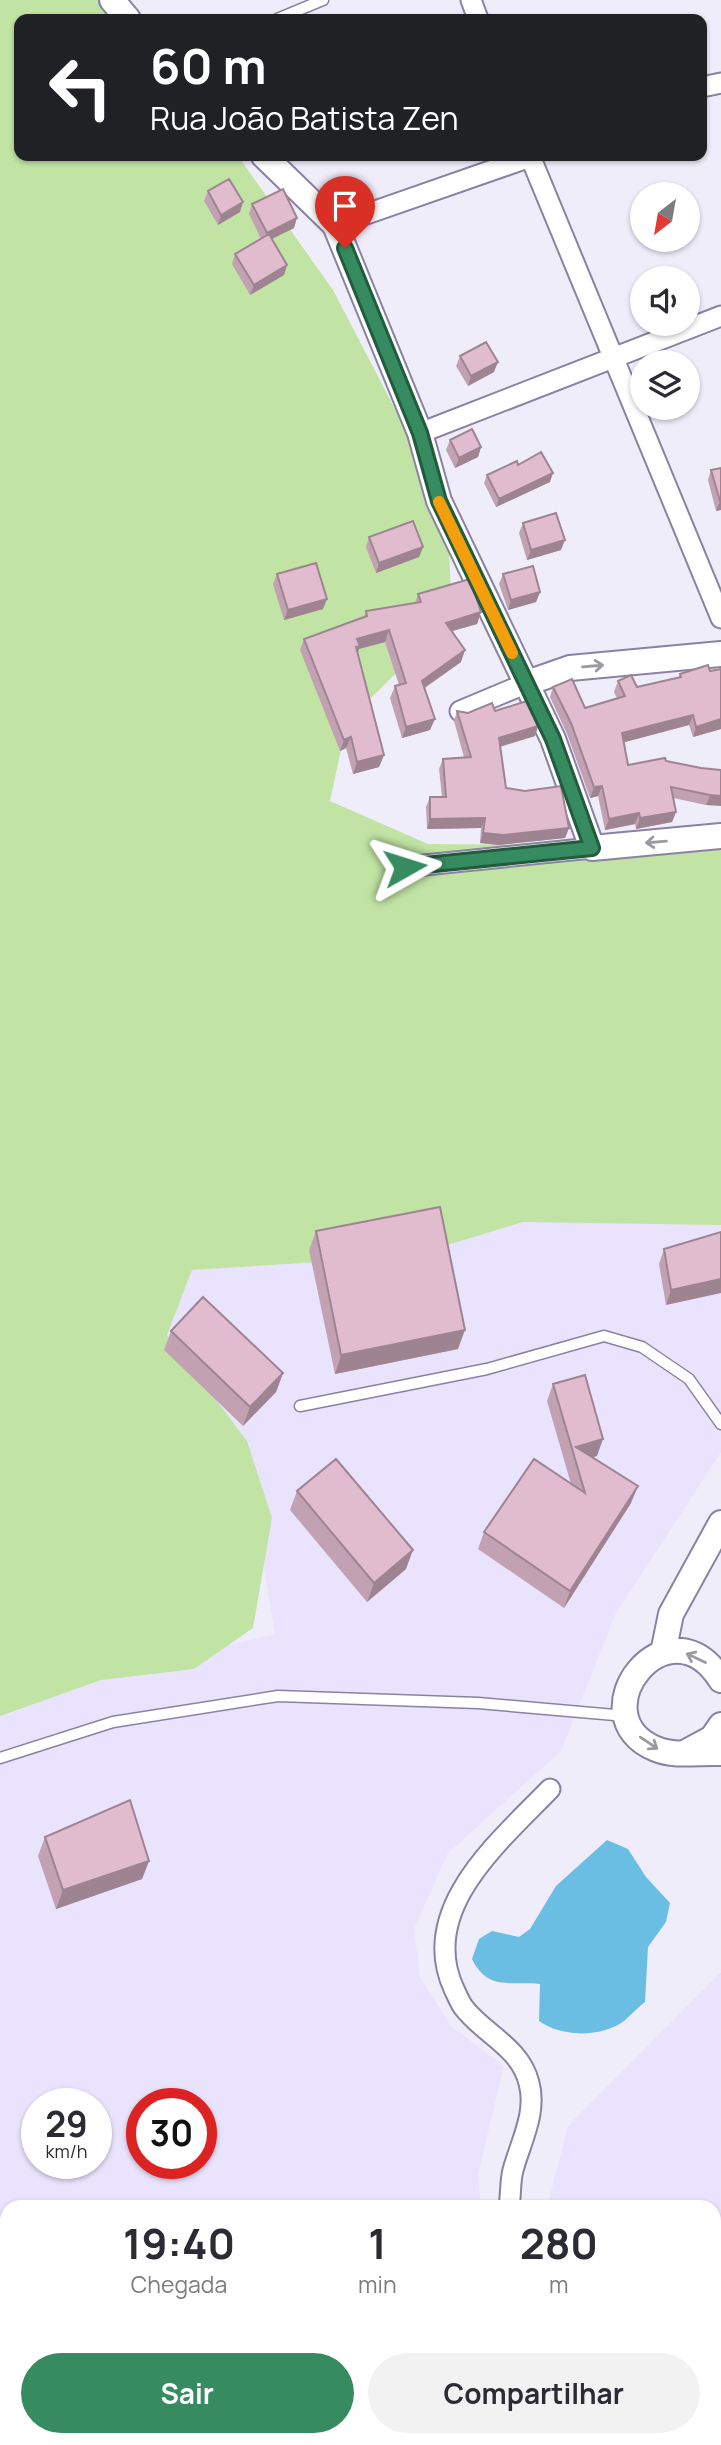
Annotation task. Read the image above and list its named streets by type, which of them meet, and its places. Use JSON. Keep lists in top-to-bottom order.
{
  "north": "bottom left",
  "page": {
    "turn": ["60 m", "Rua João Batista Zen"],
    "speed": "29 km/h",
    "limit": "30",
    "eta": [
      "19:40",
      "Chegada",
      "1",
      "min",
      "280",
      "m"
    ],
    "buttons": ["Sair", "Compartilhar"]
  }
}
